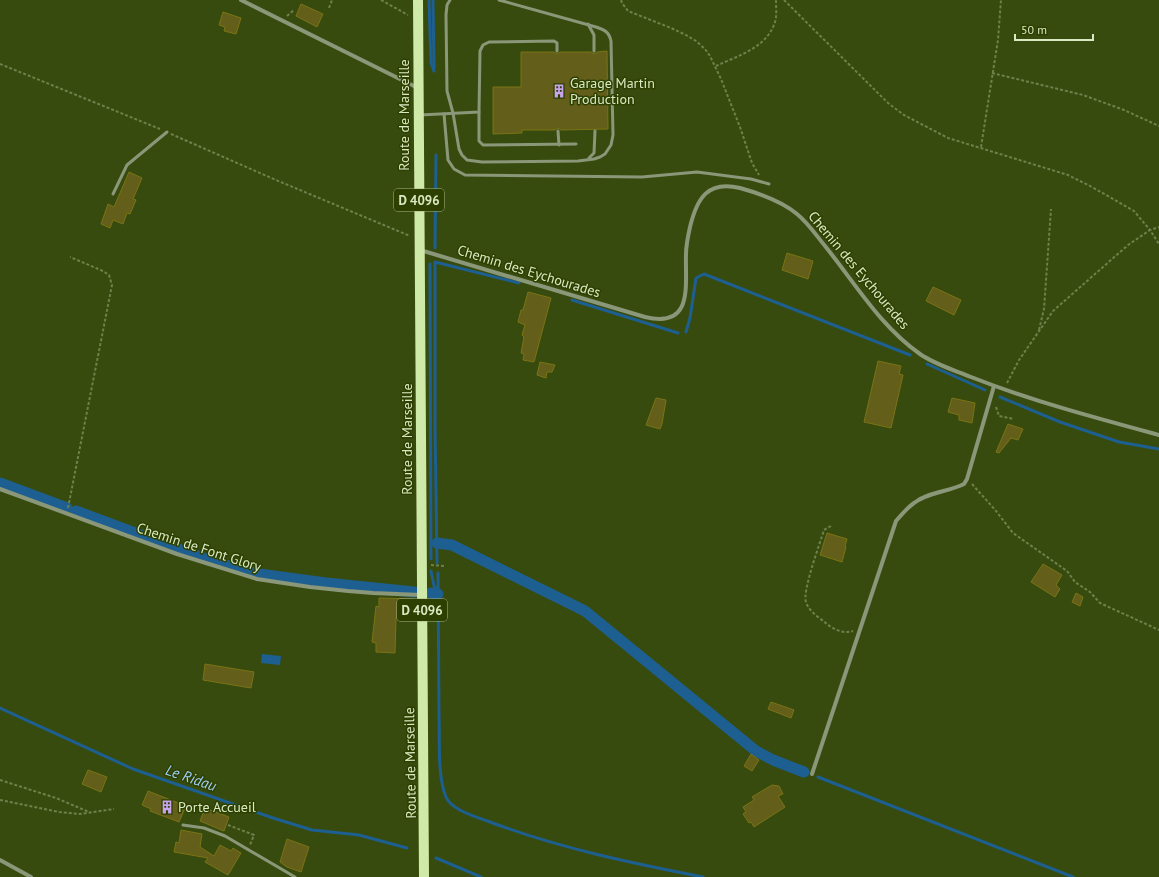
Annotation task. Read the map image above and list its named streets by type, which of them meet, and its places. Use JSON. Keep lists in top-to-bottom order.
{
  "streets": {
    "main road": ["Route de Marseille", "D 4096"],
    "street": ["Chemin des Eychourades", "Chemin de Font Glory"]
  },
  "crossings": [
    ["Route de Marseille", "Chemin des Eychourades"],
    ["Route de Marseille", "Chemin de Font Glory"]
  ],
  "water": ["Le Ridau"],
  "places": {
    "building": ["Garage Martin Production", "Porte Accueil"]
  },
  "scale_bar": "50 m"
}
